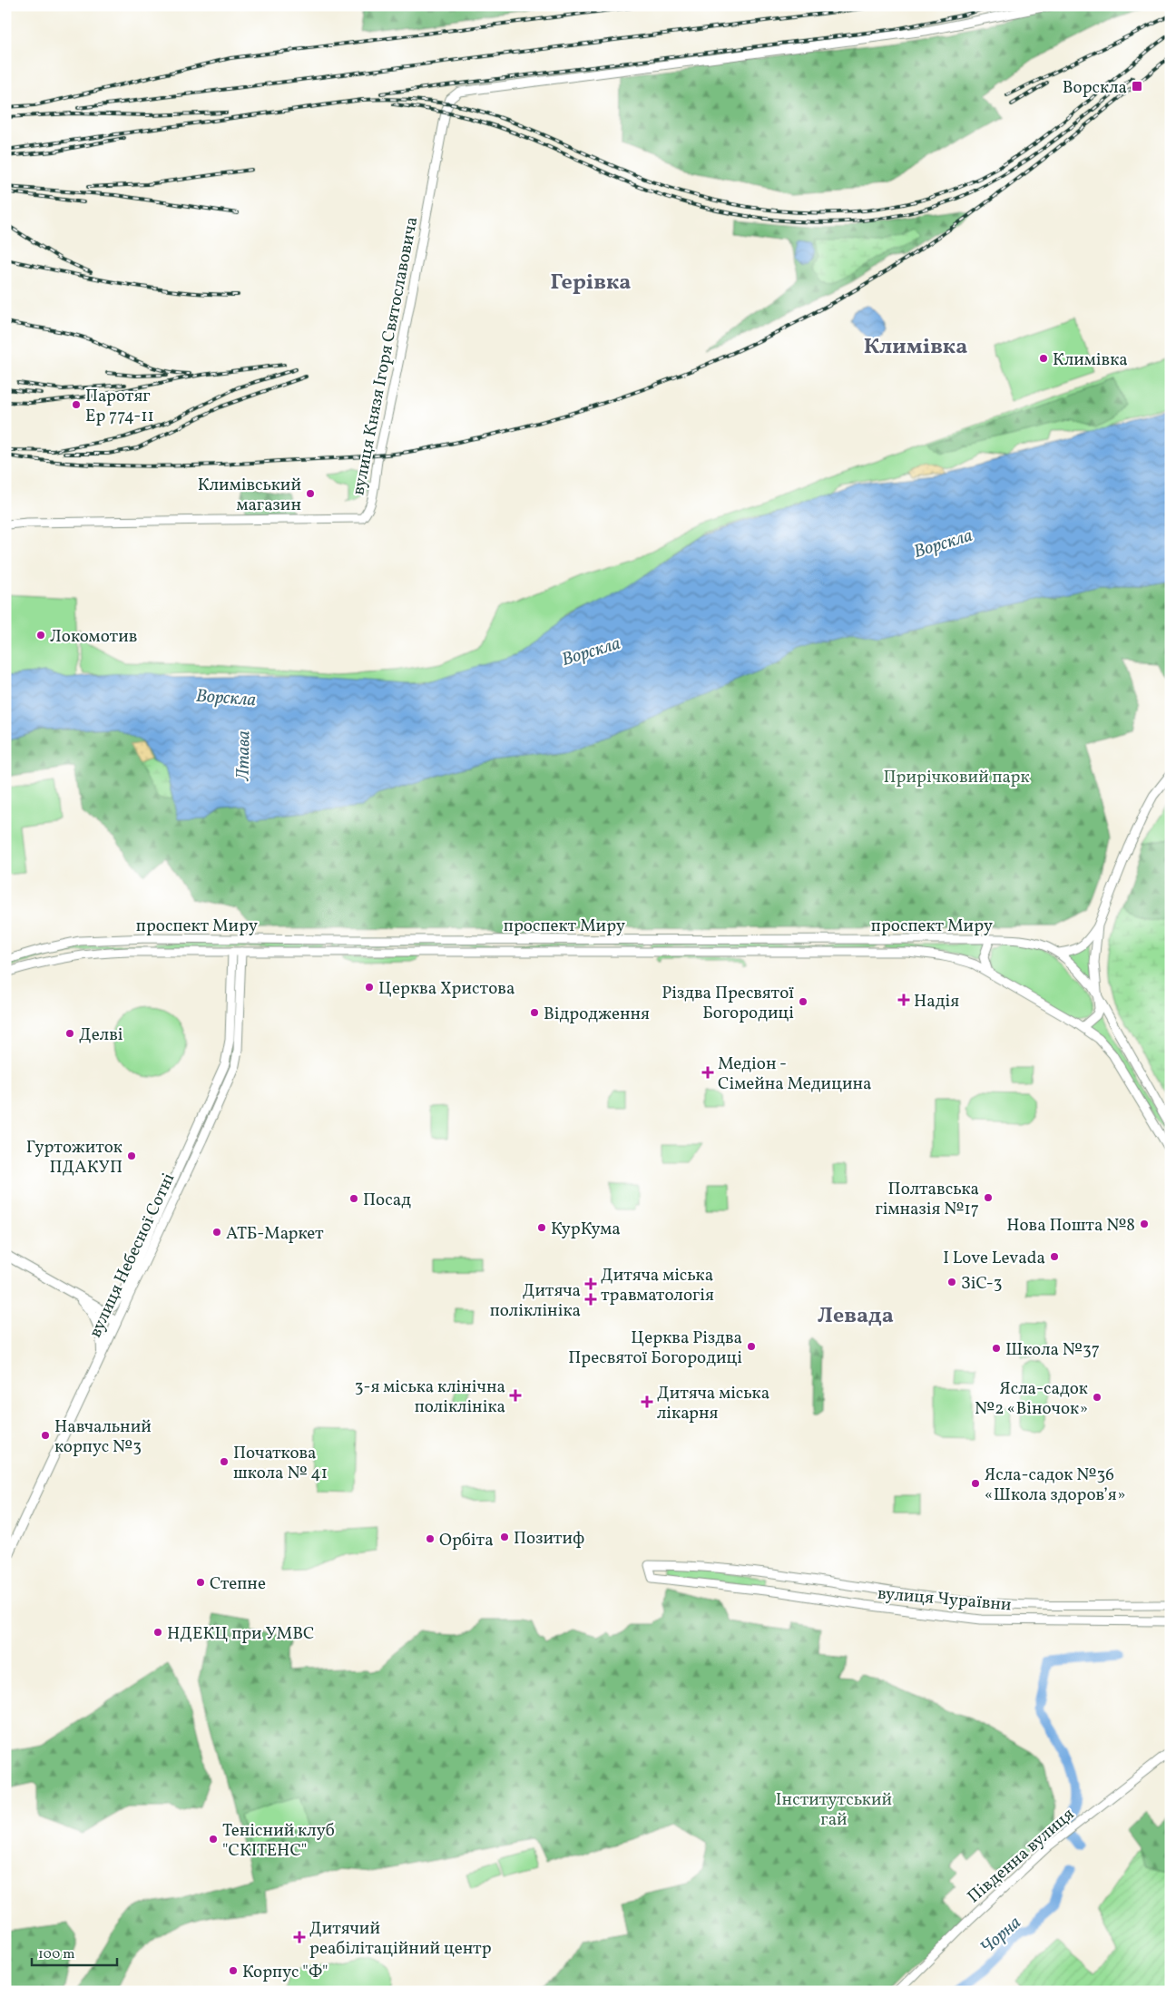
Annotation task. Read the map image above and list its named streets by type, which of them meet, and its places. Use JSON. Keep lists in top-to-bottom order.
{
  "streets": {
    "main road": ["вулиця Небесної Сотні"],
    "street": [
      "вулиця Князя Ігоря Святославовича",
      "проспект Миру",
      "вулиця Чураївни",
      "Південна вулиця"
    ]
  },
  "crossings": [
    ["проспект Миру", "вулиця Небесної Сотні"]
  ],
  "districts": ["Герівка", "Климівка", "Левада"],
  "water": ["Ворскла", "Лтава", "Чорна"],
  "parks": ["Прирічковий парк", "Інститутський гай"],
  "places": {
    "transit": ["Ворскла"],
    "other": [
      "Климівка",
      "Паротяг Ер 774-11",
      "Климівський магазин",
      "Локомотив",
      "Церква Христова",
      "Різдва Пресвятої Богородиці",
      "Відродження",
      "Делві",
      "Гуртожиток ПДАКУП",
      "Полтавська гімназія №17",
      "Посад",
      "Нова Пошта №8",
      "КурКума",
      "АТБ-Маркет",
      "I Love Levada",
      "ЗіС-3",
      "Церква Різдва Пресвятої Богородиці",
      "Школа №37",
      "Ясла-садок №2 «Віночок»",
      "Навчальний корпус №3",
      "Початкова школа № 41",
      "Ясла-садок №36 «Школа здоров’я»",
      "Позитиф",
      "Орбіта",
      "Степне",
      "НДЕКЦ при УМВС",
      "Тенісний клуб \"СКІТЕНС\"",
      "Корпус \"Ф\""
    ],
    "health": [
      "Надія",
      "Медіон - Сімейна Медицина",
      "Дитяча міська травматологія",
      "Дитяча поліклініка",
      "3-я міська клінічна поліклініка",
      "Дитяча міська лікарня",
      "Дитячий реабілітаційний центр"
    ]
  },
  "scale_bar": "100 m"
}
